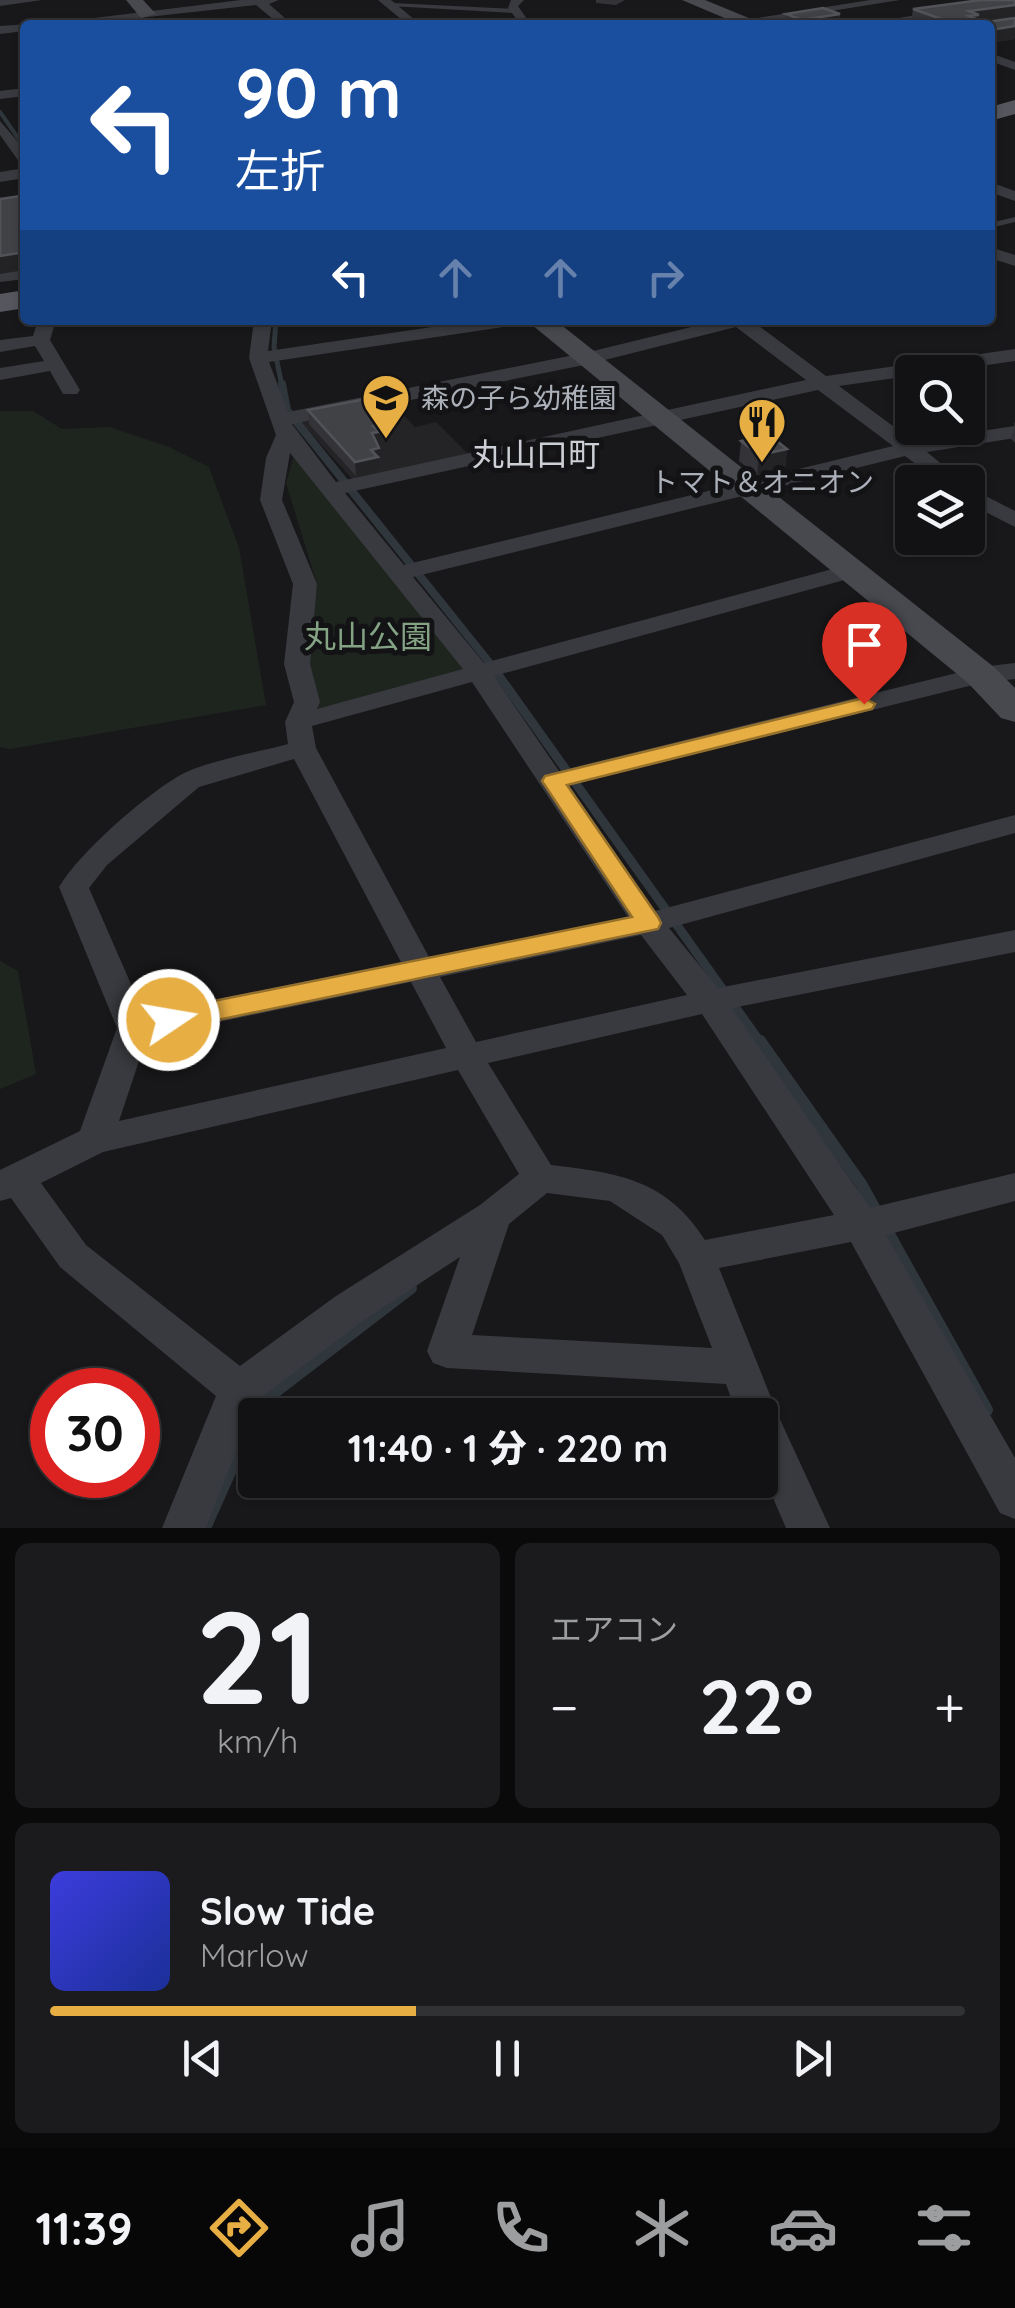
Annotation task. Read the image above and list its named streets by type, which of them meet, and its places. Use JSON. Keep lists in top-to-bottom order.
{
  "districts": ["丸山口町"],
  "parks": ["丸山公園"],
  "places": {
    "school or university": ["森の子ら幼稚園"],
    "restaurant": ["トマト＆オニオン"]
  },
  "page": {
    "turn": ["90 m", "左折"],
    "limit": "30",
    "trip": "11:40 · 1 分 · 220 m",
    "tile": [
      ["21", "km/h"],
      "エアコン"
    ],
    "heat": ["−", "22°", "+"],
    "song": ["Slow Tide", "Marlow"],
    "tabs": "11:39"
  }
}
